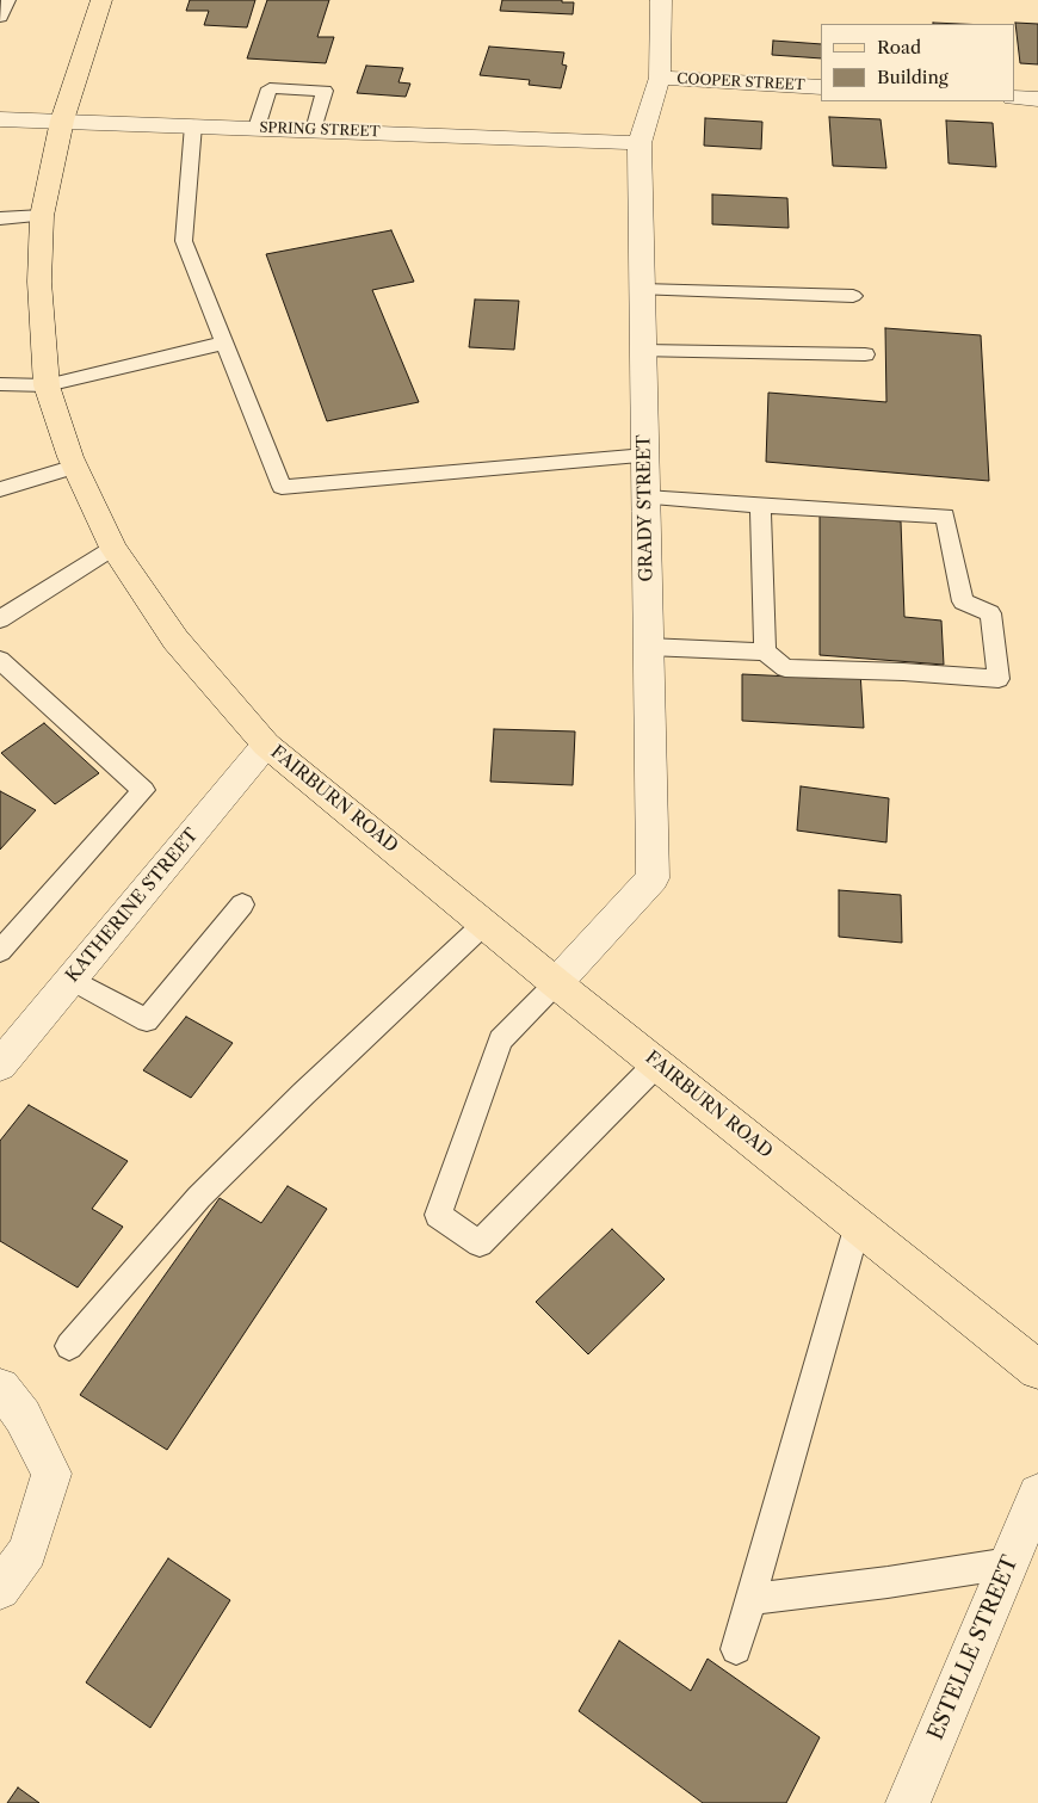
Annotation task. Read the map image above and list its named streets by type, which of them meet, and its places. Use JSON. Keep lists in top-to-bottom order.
{
  "streets": {
    "main road": ["FAIRBURN ROAD"],
    "street": [
      "COOPER STREET",
      "SPRING STREET",
      "GRADY STREET",
      "KATHERINE STREET",
      "ESTELLE STREET"
    ]
  },
  "crossings": [
    ["COOPER STREET", "GRADY STREET"],
    ["SPRING STREET", "GRADY STREET"],
    ["SPRING STREET", "FAIRBURN ROAD"],
    ["GRADY STREET", "FAIRBURN ROAD"],
    ["FAIRBURN ROAD", "KATHERINE STREET"]
  ],
  "legend": ["Road", "Building"]
}
